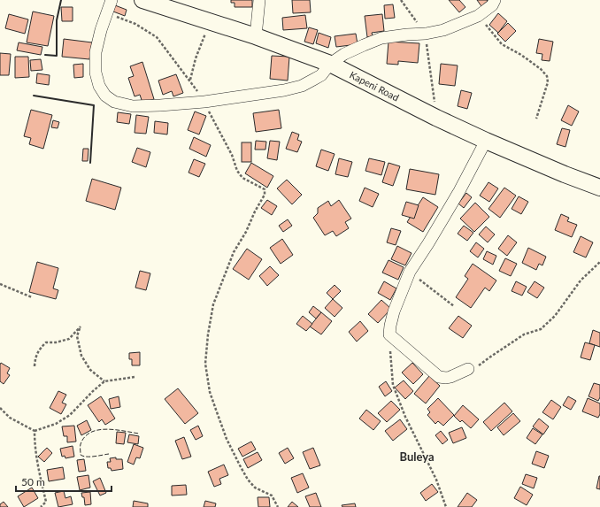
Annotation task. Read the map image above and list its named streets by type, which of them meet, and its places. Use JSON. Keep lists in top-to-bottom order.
{
  "streets": {
    "main road": ["Kapeni Road"]
  },
  "districts": ["Buleya"],
  "scale_bar": "50 m"
}
